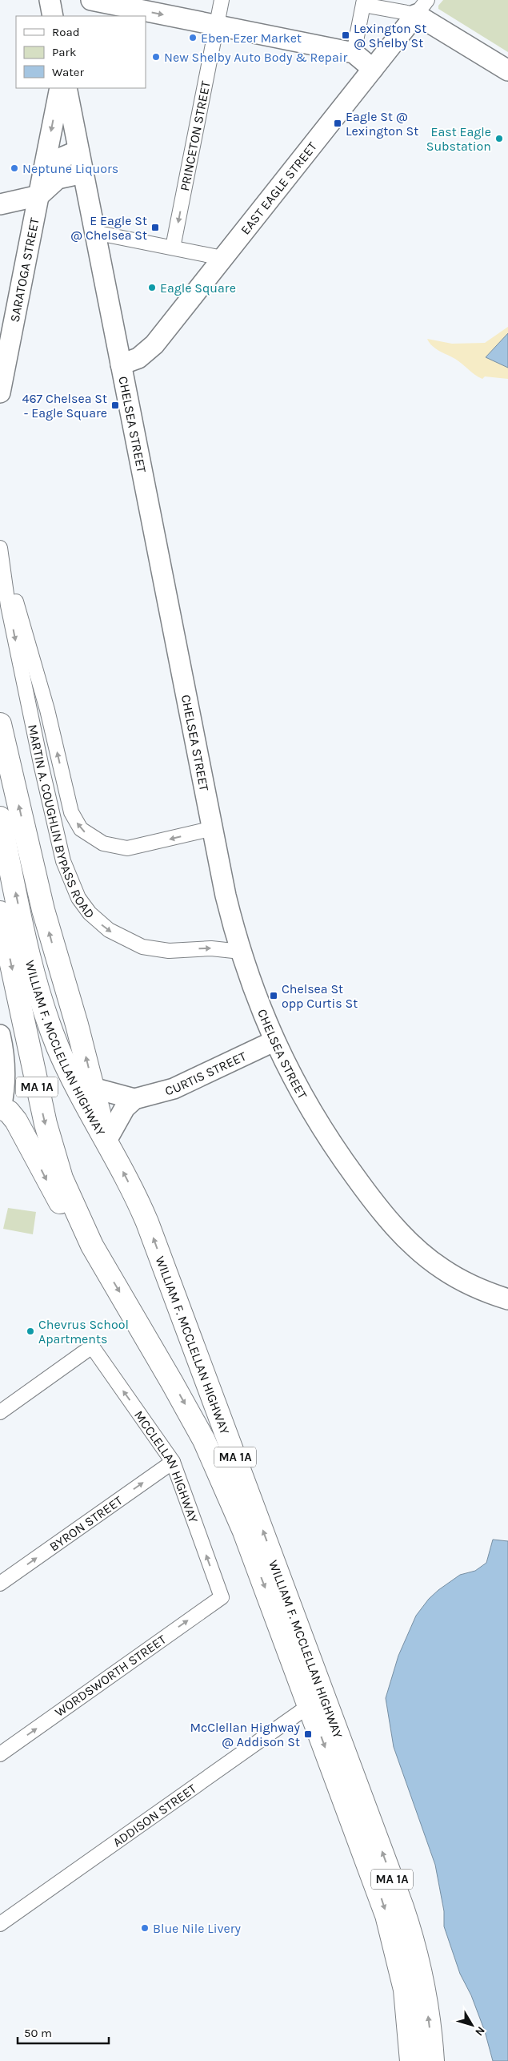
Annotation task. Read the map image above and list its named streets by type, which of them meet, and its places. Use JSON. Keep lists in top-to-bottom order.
{
  "streets": {
    "highway": ["WILLIAM F. MCCLELLAN HIGHWAY", "MA 1A"],
    "main road": [
      "EAST EAGLE STREET",
      "SARATOGA STREET",
      "CHELSEA STREET",
      "CURTIS STREET"
    ],
    "street": [
      "PRINCETON STREET",
      "MARTIN A. COUGHLIN BYPASS ROAD",
      "MCCLELLAN HIGHWAY",
      "BYRON STREET",
      "WORDSWORTH STREET",
      "ADDISON STREET"
    ]
  },
  "crossings": [
    ["EAST EAGLE STREET", "CHELSEA STREET"],
    ["CHELSEA STREET", "MARTIN A. COUGHLIN BYPASS ROAD"],
    ["CHELSEA STREET", "CURTIS STREET"],
    ["WILLIAM F. MCCLELLAN HIGHWAY", "CURTIS STREET"],
    ["WILLIAM F. MCCLELLAN HIGHWAY", "ADDISON STREET"],
    ["MCCLELLAN HIGHWAY", "BYRON STREET"],
    ["MCCLELLAN HIGHWAY", "WORDSWORTH STREET"]
  ],
  "one_way": ["PRINCETON STREET", "BYRON STREET", "WORDSWORTH STREET"],
  "places": {
    "transit": [
      "Lexington St @ Shelby St",
      "Eagle St @ Lexington St",
      "E Eagle St @ Chelsea St",
      "467 Chelsea St - Eagle Square",
      "Chelsea St opp Curtis St",
      "McClellan Highway @ Addison St"
    ],
    "other": [
      "Eben Ezer Market",
      "New Shelby Auto Body & Repair",
      "East Eagle Substation",
      "Neptune Liquors",
      "Eagle Square",
      "Chevrus School Apartments",
      "Blue Nile Livery"
    ]
  },
  "legend": ["Road", "Park", "Water"],
  "scale_bar": "50 m",
  "north": "bottom right"
}
